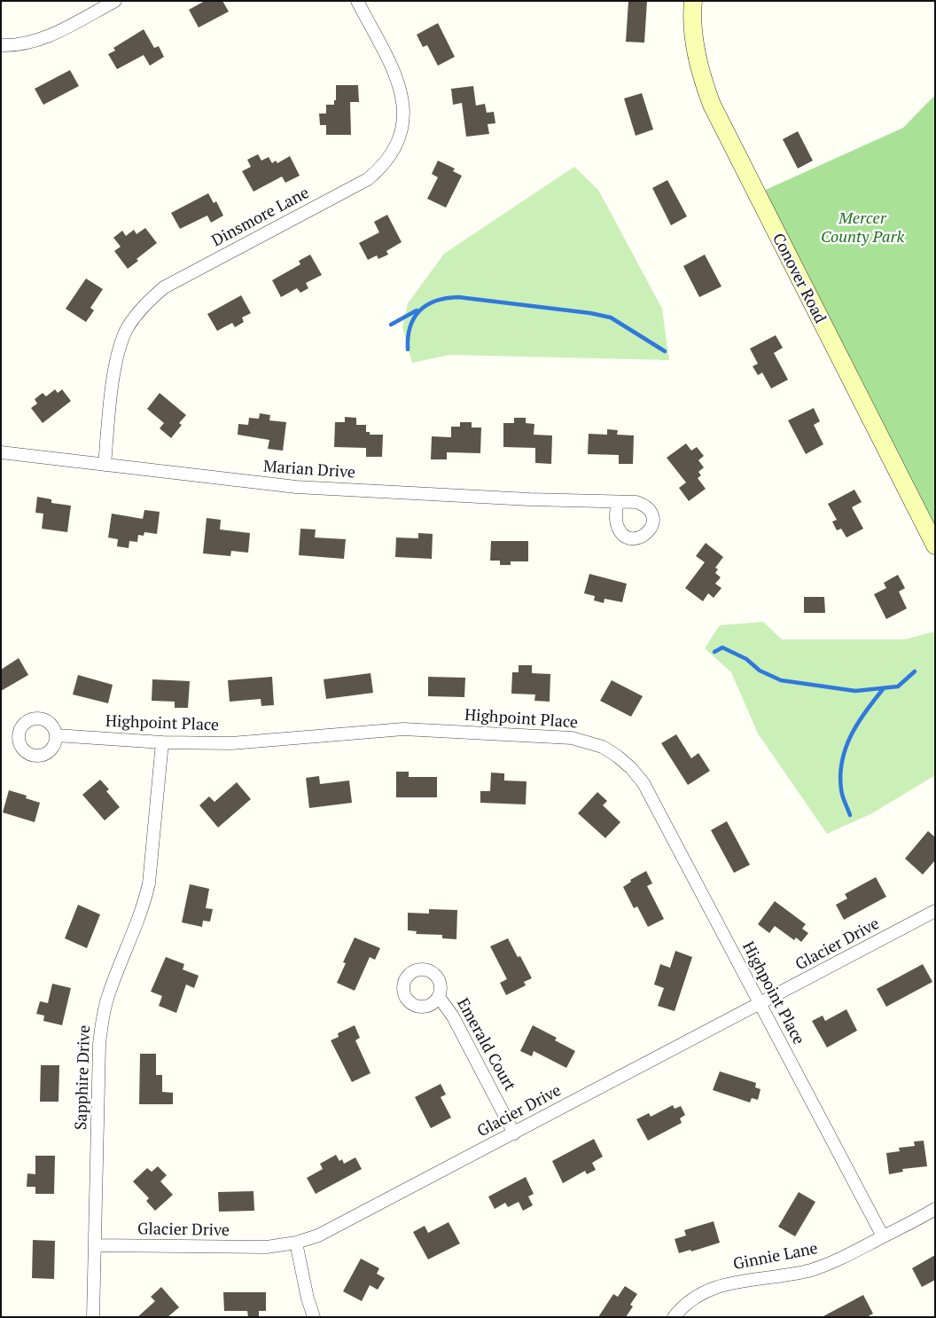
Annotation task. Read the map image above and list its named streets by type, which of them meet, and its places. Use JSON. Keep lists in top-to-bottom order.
{
  "streets": {
    "street": [
      "Dinsmore Lane",
      "Conover Road",
      "Marian Drive",
      "Highpoint Place",
      "Glacier Drive",
      "Emerald Court",
      "Sapphire Drive",
      "Ginnie Lane"
    ]
  },
  "crossings": [
    ["Dinsmore Lane", "Marian Drive"],
    ["Highpoint Place", "Glacier Drive"],
    ["Highpoint Place", "Sapphire Drive"],
    ["Highpoint Place", "Ginnie Lane"],
    ["Glacier Drive", "Emerald Court"],
    ["Glacier Drive", "Sapphire Drive"]
  ],
  "parks": ["Mercer County Park"]
}
